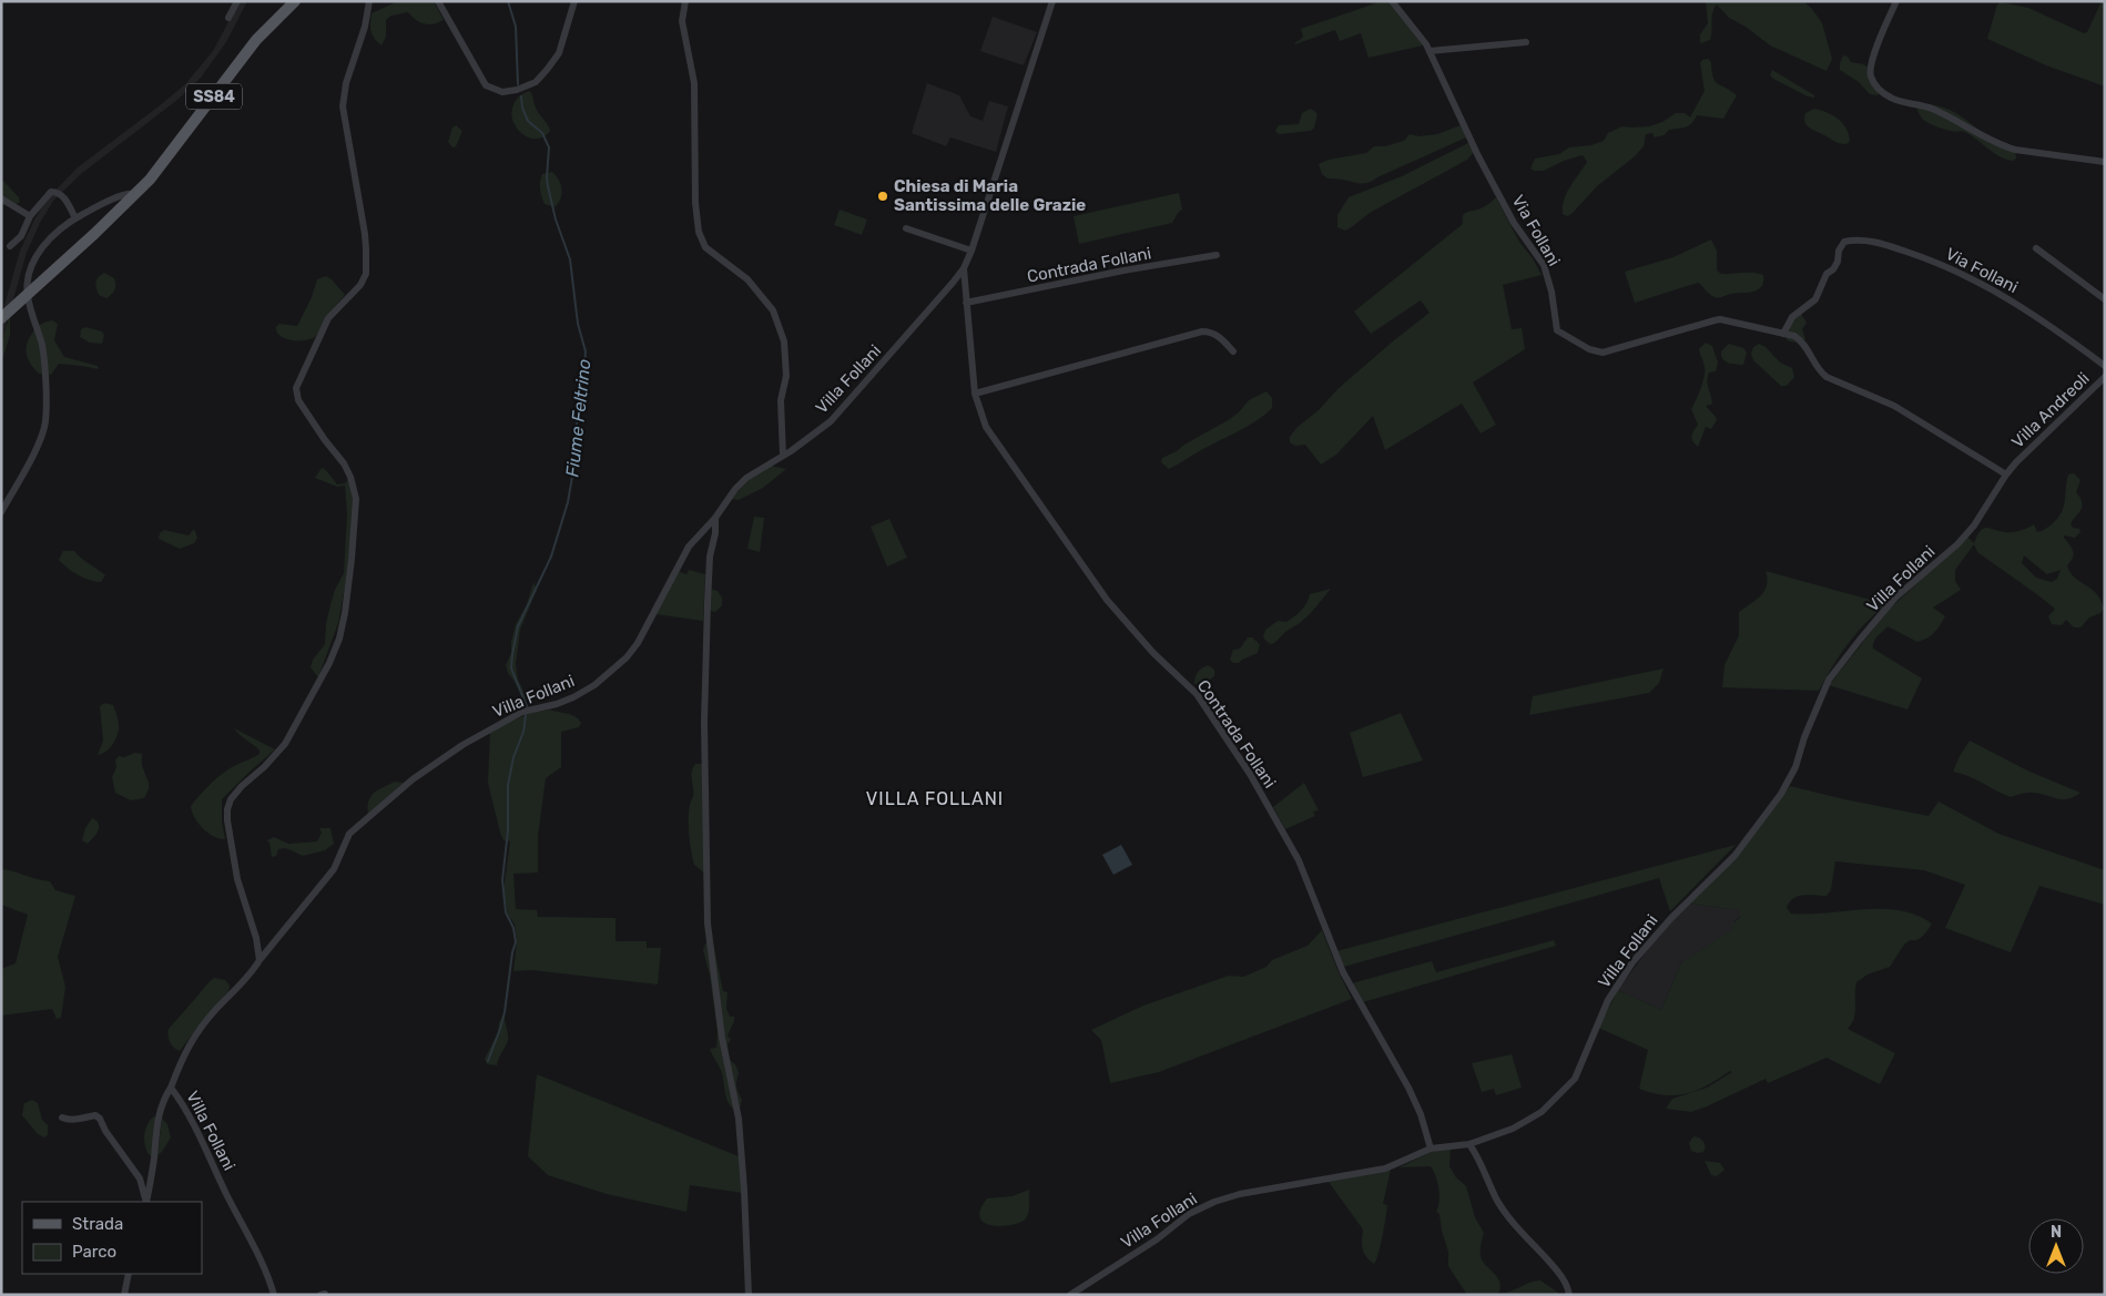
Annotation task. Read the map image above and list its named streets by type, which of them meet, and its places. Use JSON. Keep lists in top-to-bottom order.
{
  "streets": {
    "main road": ["SS84"],
    "street": [
      "Via Follani",
      "Contrada Follani",
      "Villa Follani",
      "Villa Andreoli"
    ]
  },
  "crossings": [
    ["Via Follani", "Villa Follani"],
    ["Contrada Follani", "Villa Follani"],
    ["Villa Follani", "Villa Andreoli"]
  ],
  "districts": ["VILLA FOLLANI"],
  "water": ["Fiume Feltrino"],
  "places": ["Chiesa di Maria Santissima delle Grazie"],
  "legend": ["Strada", "Parco"],
  "north": "top"
}
